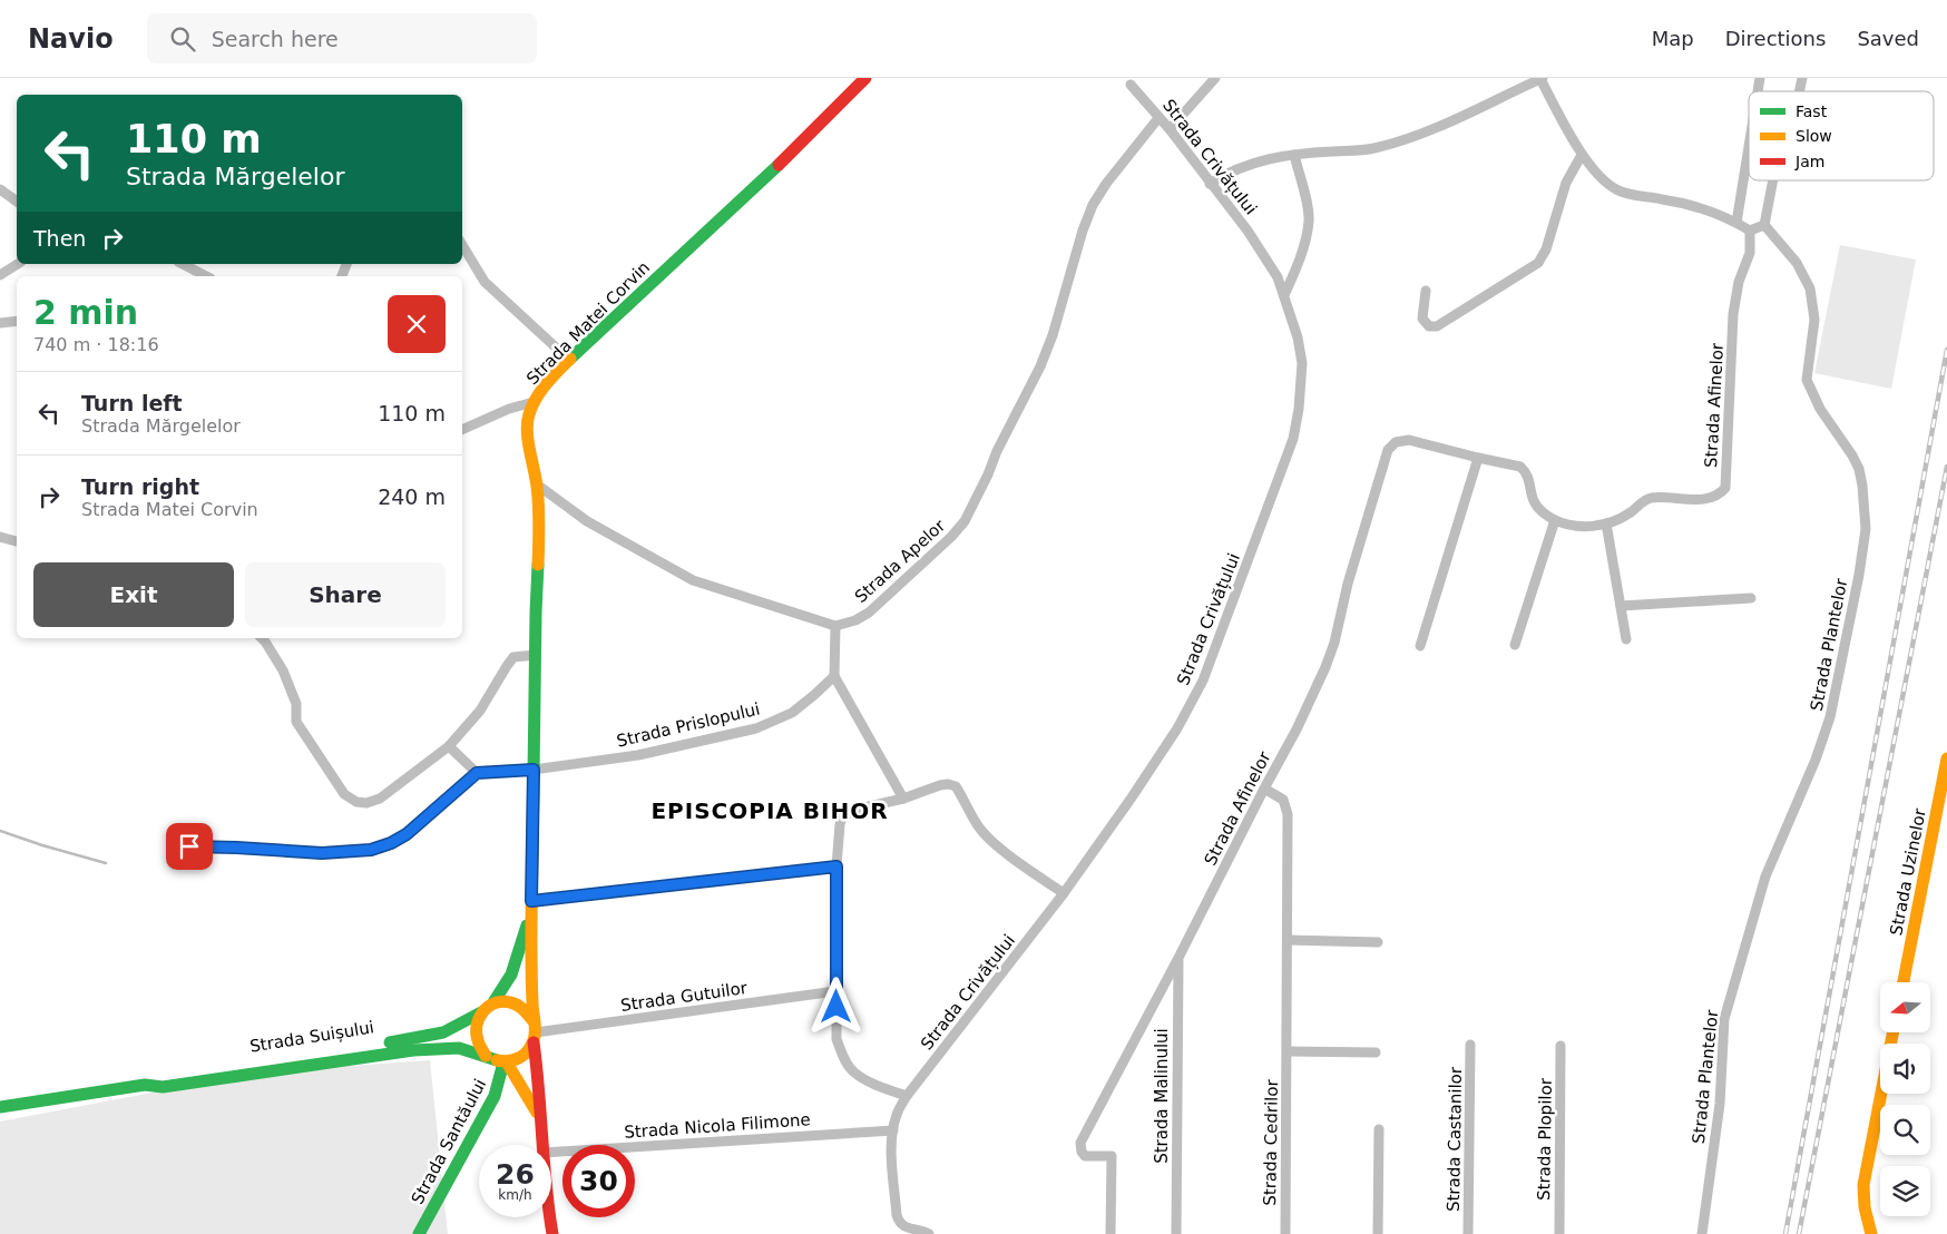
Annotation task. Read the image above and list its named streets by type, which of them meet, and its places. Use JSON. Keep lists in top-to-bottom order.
{
  "streets": {
    "main road": [
      "Strada Matei Corvin",
      "Strada Uzinelor",
      "Strada Suișului",
      "Strada Santăului"
    ],
    "street": [
      "Strada Crivățului",
      "Strada Afinelor",
      "Strada Apelor",
      "Strada Plantelor",
      "Strada Prislopului",
      "Strada Gutuilor",
      "Strada Malinului",
      "Strada Nicola Filimone",
      "Strada Castanilor",
      "Strada Plopilor",
      "Strada Cedrilor"
    ]
  },
  "crossings": [
    ["Strada Crivățului", "Strada Apelor"],
    ["Strada Crivățului", "Strada Nicola Filimone"],
    ["Strada Matei Corvin", "Strada Prislopului"],
    ["Strada Matei Corvin", "Strada Gutuilor"],
    ["Strada Matei Corvin", "Strada Suișului"],
    ["Strada Matei Corvin", "Strada Santăului"],
    ["Strada Afinelor", "Strada Malinului"],
    ["Strada Afinelor", "Strada Cedrilor"],
    ["Strada Gutuilor", "Strada Suișului"],
    ["Strada Gutuilor", "Strada Santăului"],
    ["Strada Suișului", "Strada Santăului"]
  ],
  "districts": ["EPISCOPIA BIHOR"],
  "legend": ["Fast", "Slow", "Jam"],
  "north": "left",
  "page": {
    "header": "Navio",
    "search": "Search here",
    "nav": ["Map", "Directions", "Saved"],
    "turn": ["110 m", "Strada Mărgelelor"],
    "then": "Then",
    "heading": ["2 min", "740 m · 18:16"],
    "list": [
      {
        "name": "Turn left",
        "note": "Strada Mărgelelor",
        "value": "110 m"
      },
      {
        "name": "Turn right",
        "note": "Strada Matei Corvin",
        "value": "240 m"
      }
    ],
    "buttons": ["Exit", "Share"],
    "speed": "26 km/h",
    "limit": "30"
  }
}
